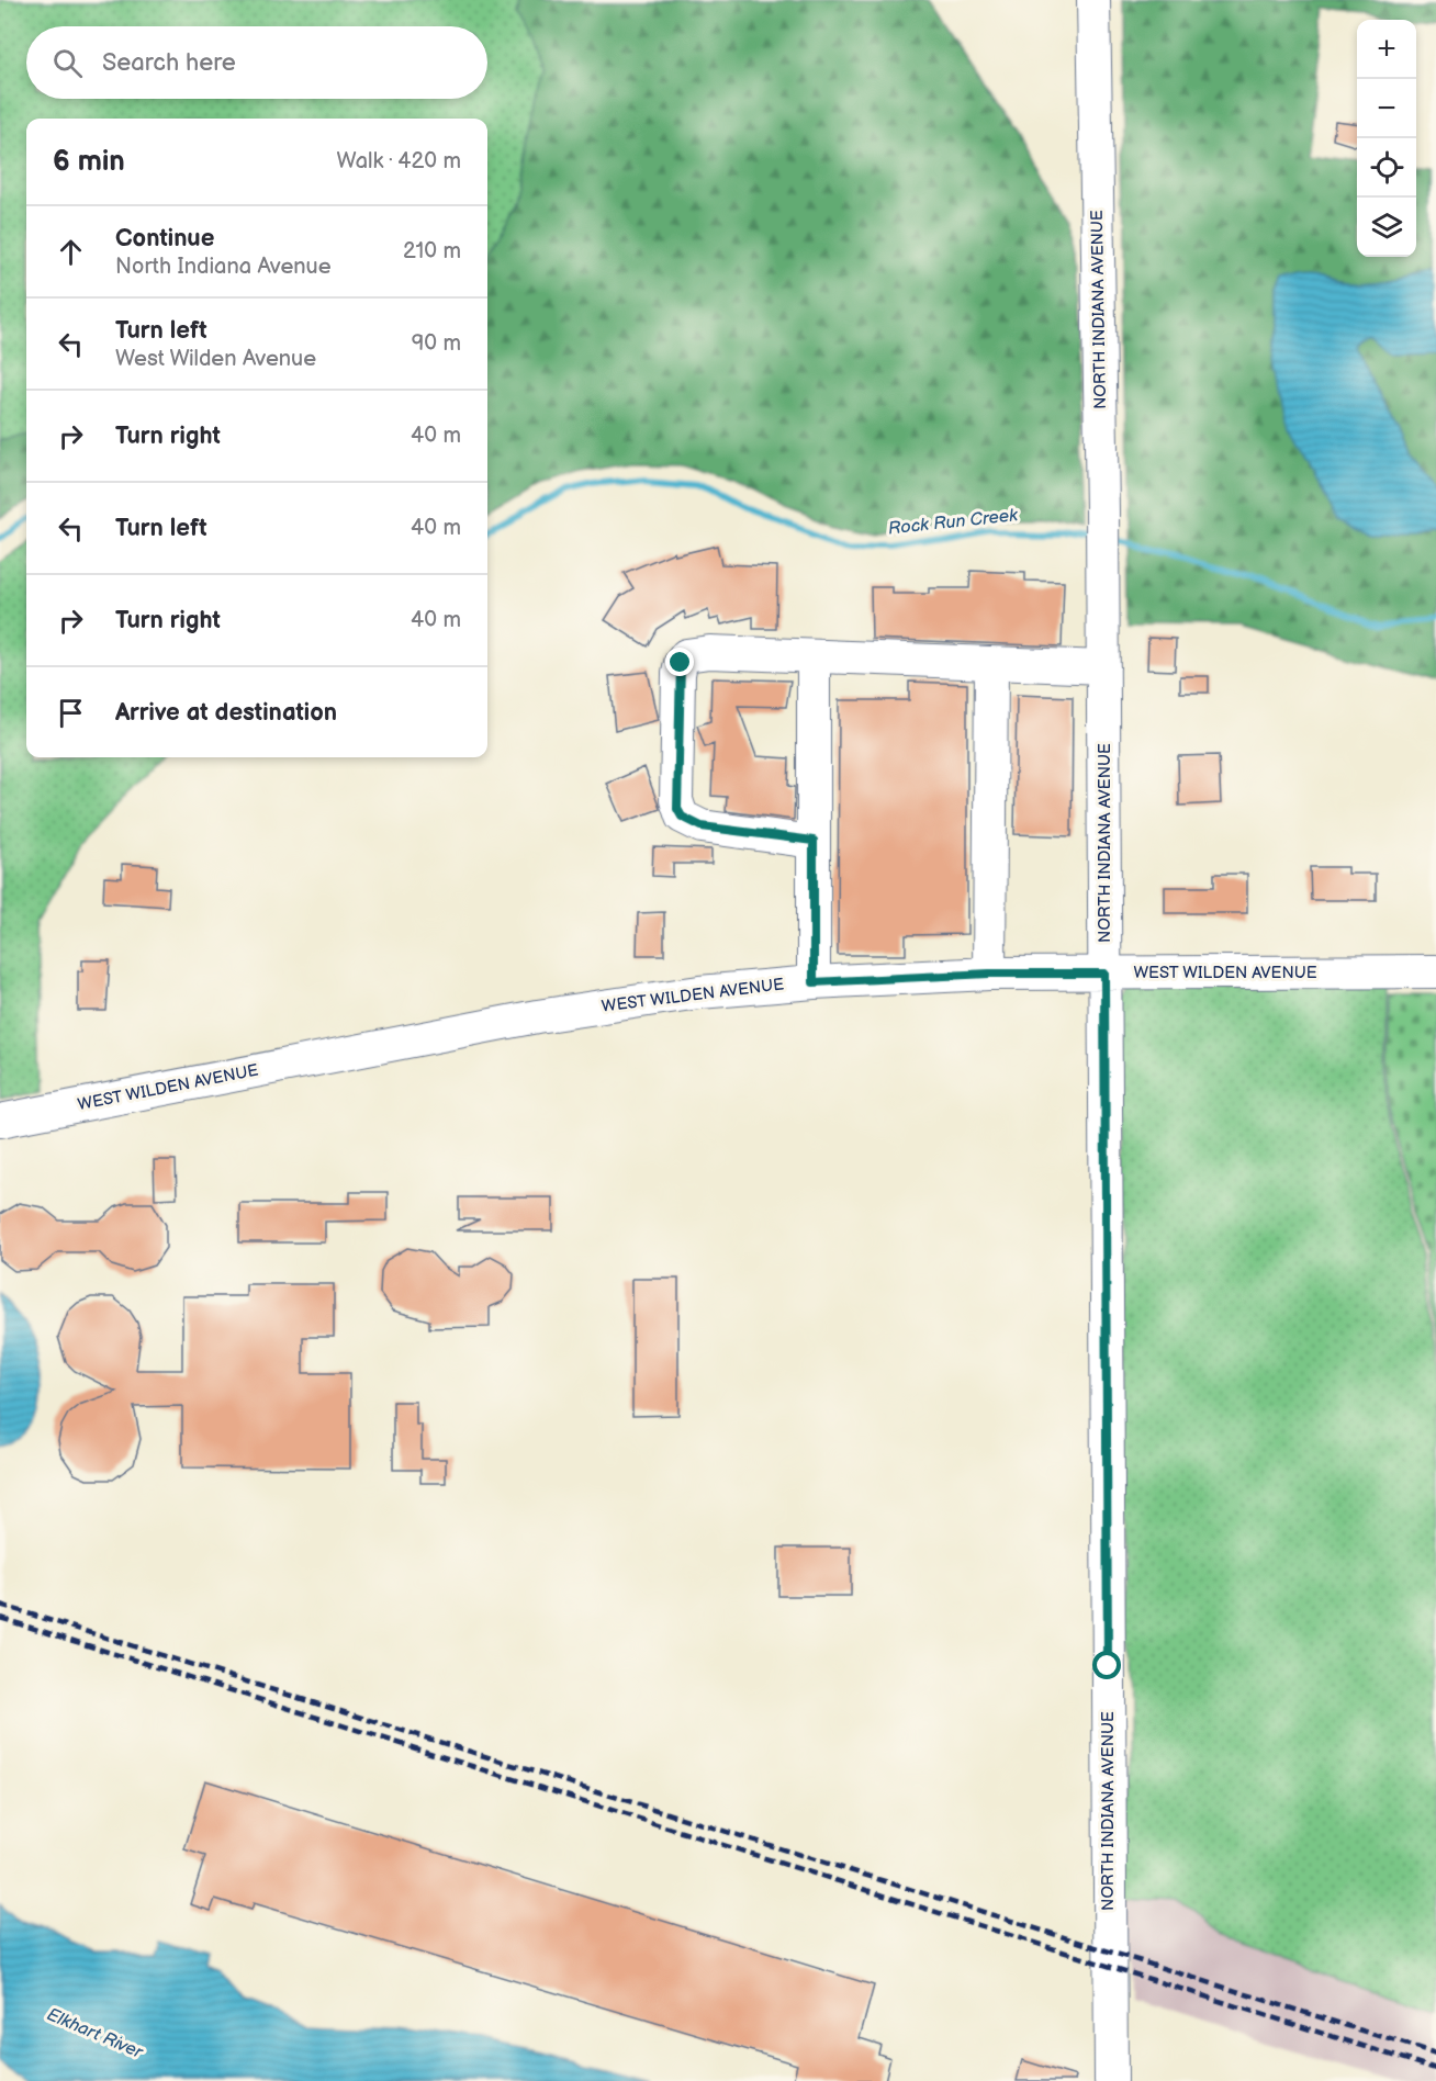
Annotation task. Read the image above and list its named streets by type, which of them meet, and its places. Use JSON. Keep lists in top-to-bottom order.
{
  "streets": {
    "street": ["NORTH INDIANA AVENUE", "WEST WILDEN AVENUE"]
  },
  "crossings": [
    ["NORTH INDIANA AVENUE", "WEST WILDEN AVENUE"]
  ],
  "water": ["Rock Run Creek", "Elkhart River"],
  "page": {
    "map_buttons": ["+", "−"],
    "search": "Search here",
    "heading": ["6 min", "Walk · 420 m"],
    "list": [
      ["Continue", "North Indiana Avenue", "210 m"],
      ["Turn left", "West Wilden Avenue", "90 m"],
      ["Turn right", "40 m"],
      ["Turn left", "40 m"],
      ["Turn right", "40 m"],
      "Arrive at destination"
    ]
  }
}
